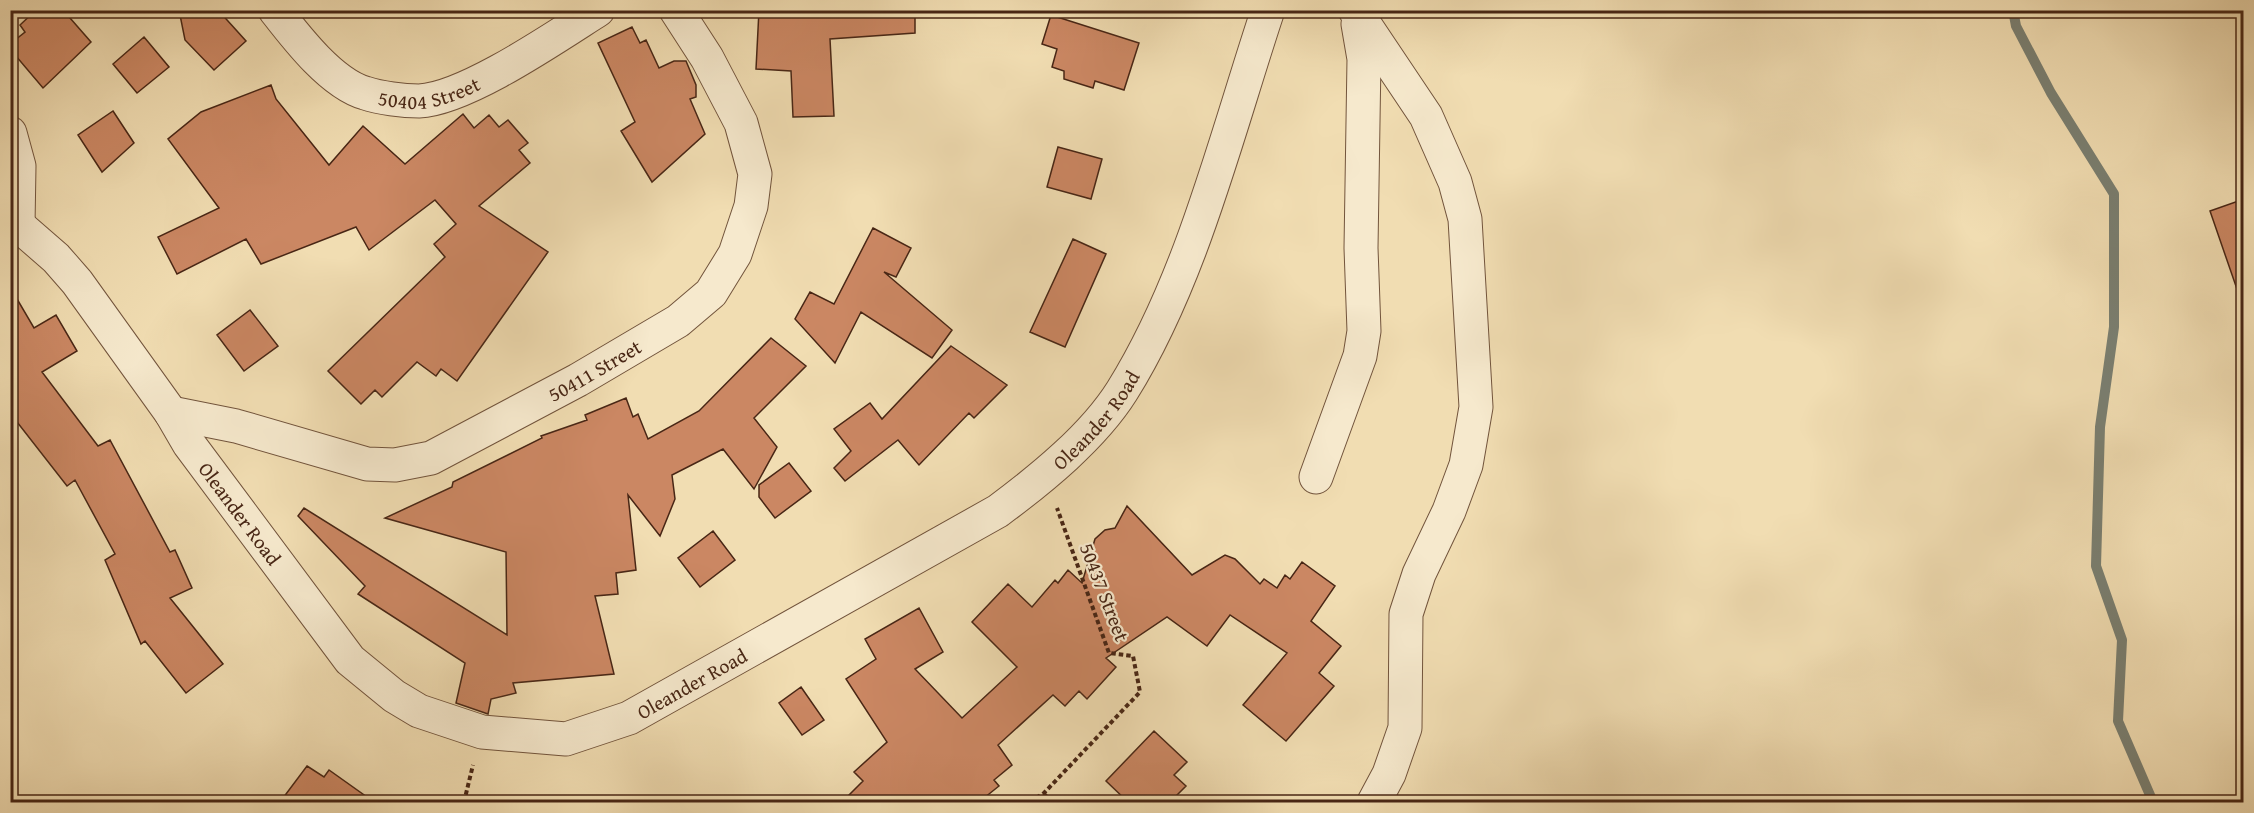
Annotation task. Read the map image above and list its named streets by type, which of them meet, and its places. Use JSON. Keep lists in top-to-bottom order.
{
  "streets": {
    "street": ["50404 Street", "50411 Street", "Oleander Road"],
    "path": ["50437 Street"]
  },
  "crossings": [
    ["50411 Street", "Oleander Road"],
    ["Oleander Road", "50437 Street"]
  ]
}
